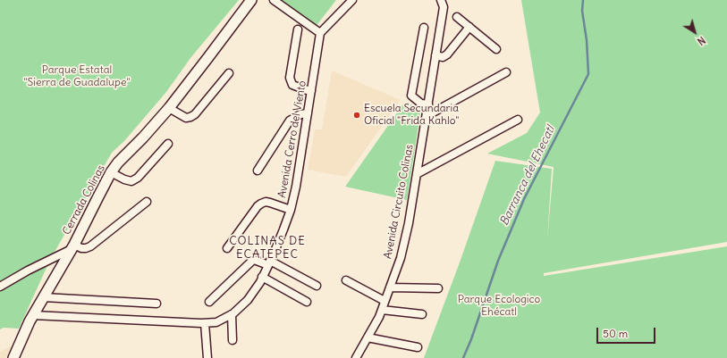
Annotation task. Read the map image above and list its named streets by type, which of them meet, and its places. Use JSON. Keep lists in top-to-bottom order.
{
  "streets": {
    "main road": ["Cerrada Colinas"],
    "street": ["Avenida Cerro del Viento", "Avenida Circuito Colinas"]
  },
  "crossings": [
    ["Avenida Cerro del Viento", "Cerrada Colinas"]
  ],
  "districts": ["COLINAS DE ECATEPEC"],
  "water": ["Barranca del Ehecatl"],
  "parks": ["Parque Estatal \"Sierra de Guadalupe\"", "Parque Ecologico Ehécatl"],
  "places": ["Escuela Secundaria Oficial \"Frida Kahlo\""],
  "scale_bar": "50 m",
  "north": "bottom right"
}
